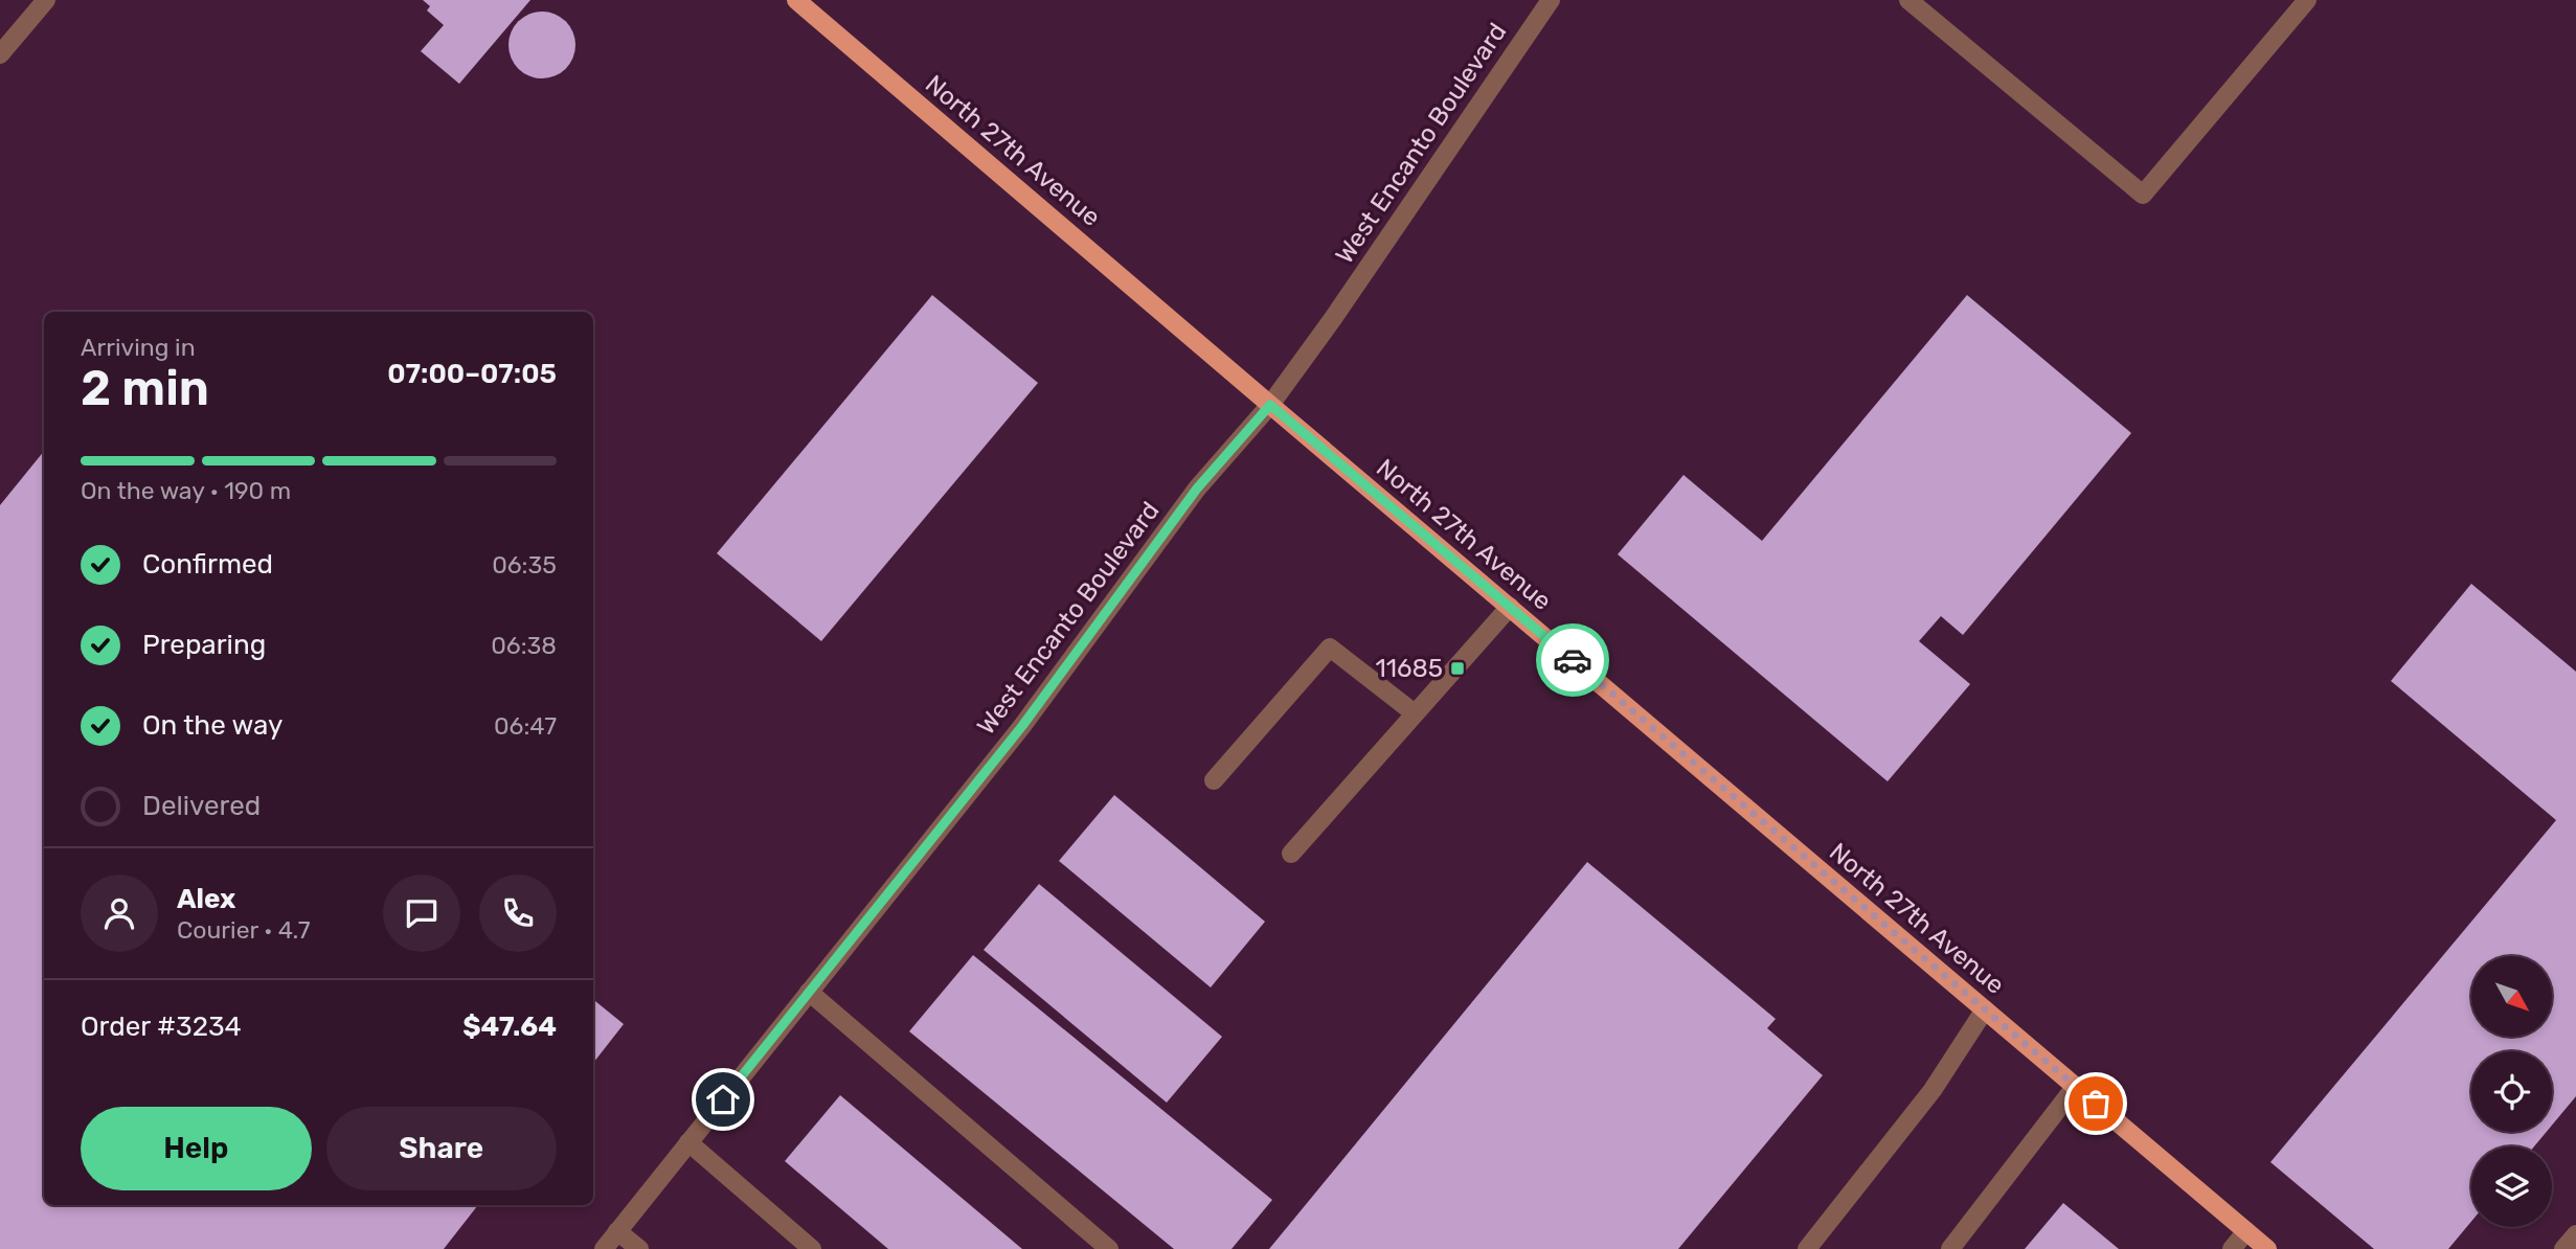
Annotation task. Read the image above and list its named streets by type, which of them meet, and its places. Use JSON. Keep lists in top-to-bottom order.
{
  "streets": {
    "main road": ["North 27th Avenue"],
    "street": ["West Encanto Boulevard"]
  },
  "crossings": [
    ["West Encanto Boulevard", "North 27th Avenue"]
  ],
  "places": {
    "transit": ["11685"]
  },
  "north": "bottom right",
  "page": {
    "heading": ["2 min", "Arriving in", "07:00–07:05"],
    "panel": [
      "Alex",
      "Courier · 4.7",
      "Order #3234",
      "$47.64"
    ],
    "bar": "On the way · 190 m",
    "list": [
      ["Confirmed", "06:35"],
      ["Preparing", "06:38"],
      ["On the way", "06:47"],
      "Delivered"
    ],
    "buttons": ["Help", "Share"]
  }
}
